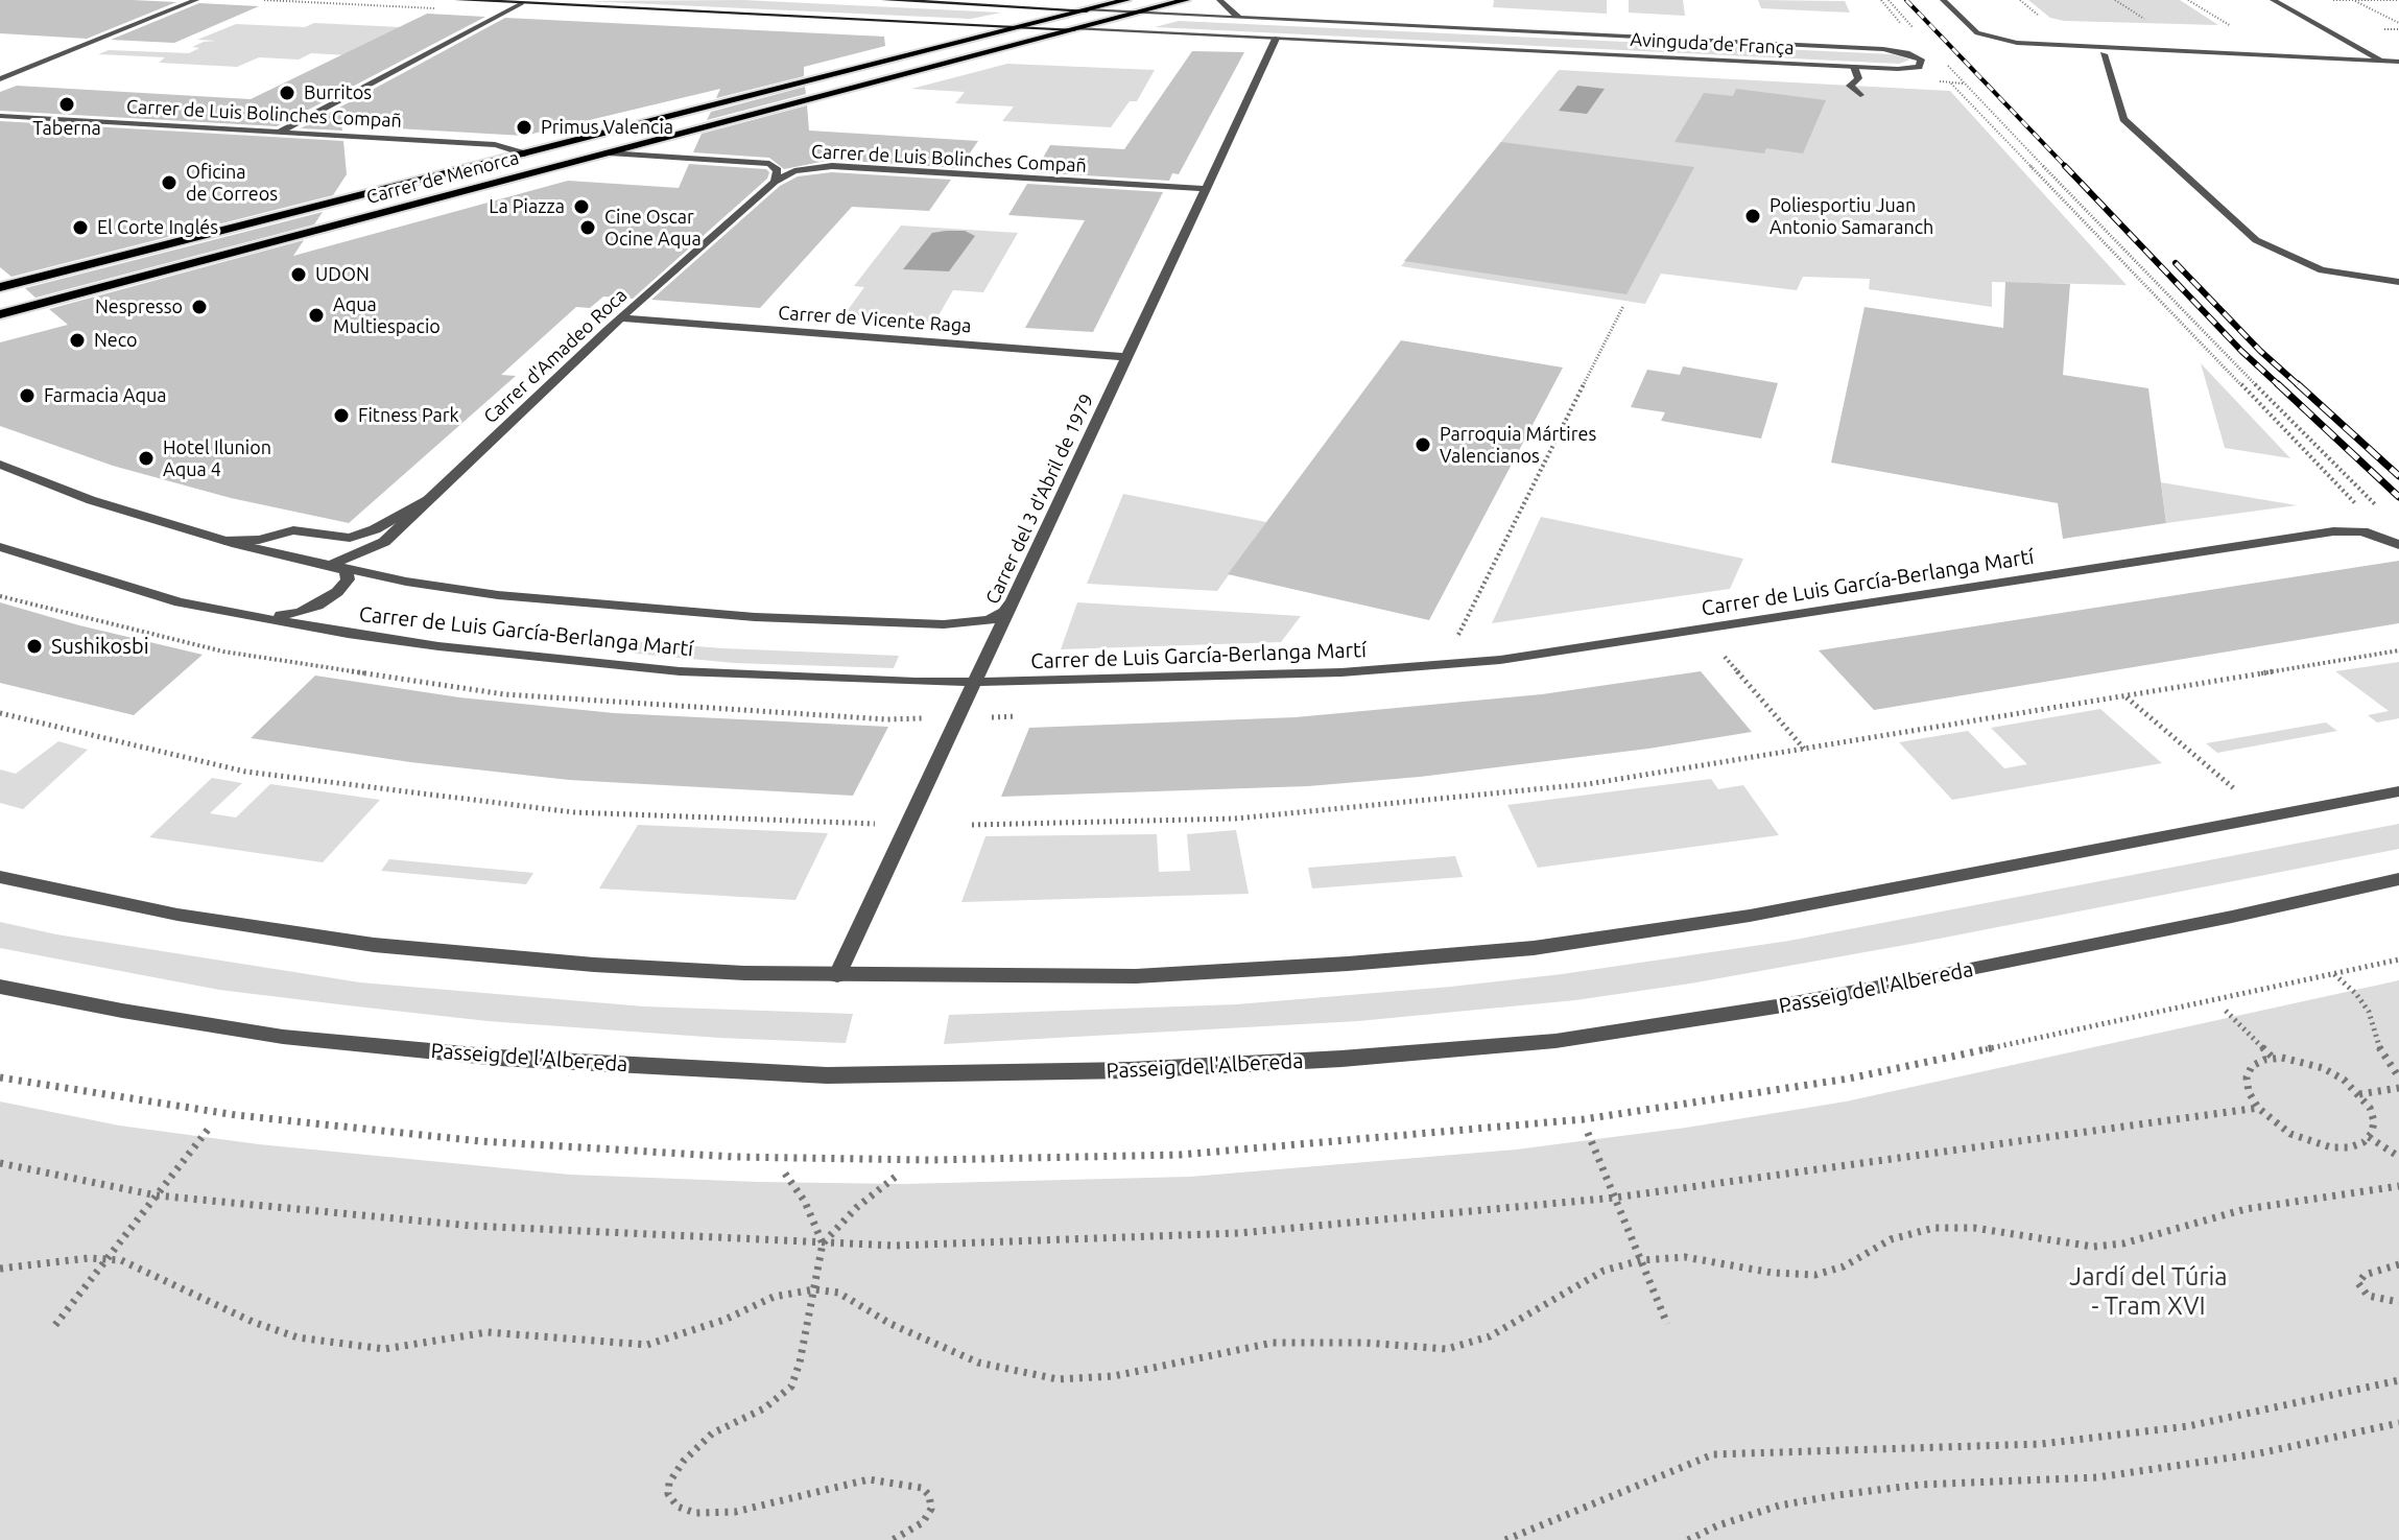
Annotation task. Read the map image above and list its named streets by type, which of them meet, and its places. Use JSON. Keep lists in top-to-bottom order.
{
  "streets": {
    "main road": ["Avinguda de França", "Carrer de Menorca"],
    "street": [
      "Carrer de Luis Bolinches Compañ",
      "Carrer de Vicente Raga",
      "Carrer d'Amadeo Roca",
      "Carrer del 3 d'Abril de 1979",
      "Carrer de Luis García-Berlanga Martí",
      "Passeig de l'Albereda"
    ]
  },
  "crossings": [
    ["Avinguda de França", "Carrer de Menorca"],
    ["Avinguda de França", "Carrer del 3 d'Abril de 1979"],
    ["Carrer de Luis Bolinches Compañ", "Carrer de Menorca"],
    ["Carrer de Luis Bolinches Compañ", "Carrer d'Amadeo Roca"],
    ["Carrer de Luis Bolinches Compañ", "Carrer del 3 d'Abril de 1979"],
    ["Carrer de Vicente Raga", "Carrer d'Amadeo Roca"],
    ["Carrer de Vicente Raga", "Carrer del 3 d'Abril de 1979"],
    ["Carrer d'Amadeo Roca", "Carrer de Luis García-Berlanga Martí"],
    ["Carrer del 3 d'Abril de 1979", "Carrer de Luis García-Berlanga Martí"]
  ],
  "parks": ["Jardí del Túria - Tram XVI"],
  "places": [
    "Burritos",
    "Taberna",
    "Primus Valencia",
    "Oficina de Correos",
    "La Piazza",
    "Poliesportiu Juan Antonio Samaranch",
    "El Corte Inglés",
    "Cine Oscar Ocine Aqua",
    "UDON",
    "Nespresso",
    "Aqua Multiespacio",
    "Neco",
    "Farmacia Aqua",
    "Fitness Park",
    "Parroquia Mártires Valencianos",
    "Hotel Ilunion Aqua 4",
    "Sushikosbi"
  ]
}
